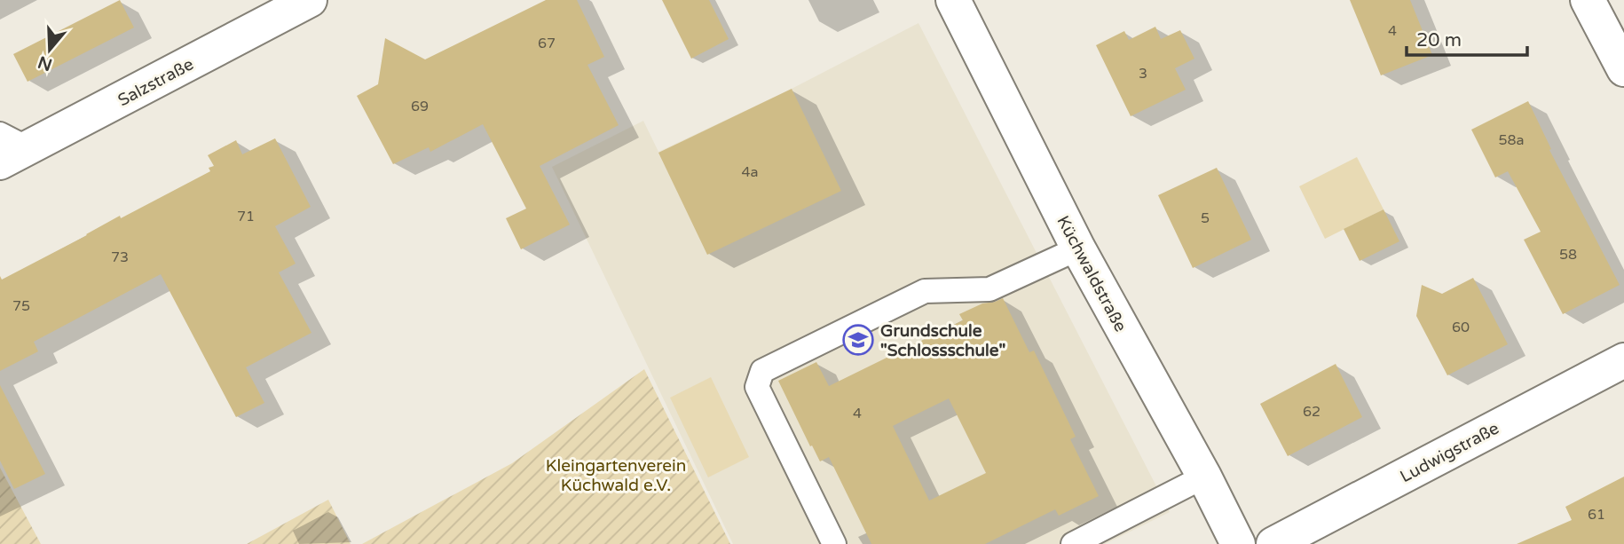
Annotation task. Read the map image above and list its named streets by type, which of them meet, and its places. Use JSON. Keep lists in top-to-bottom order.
{
  "streets": {
    "street": ["Salzstraße", "Küchwaldstraße", "Ludwigstraße"]
  },
  "parks": ["Kleingartenverein Küchwald e.V."],
  "places": {
    "school or university": ["Grundschule \"Schlossschule\""]
  },
  "house_numbers": [
    "4",
    "67",
    "3",
    "69",
    "58a",
    "4a",
    "71",
    "5",
    "58",
    "73",
    "75",
    "60",
    "62",
    "4",
    "61"
  ],
  "scale_bar": "20 m",
  "north": "bottom"
}
